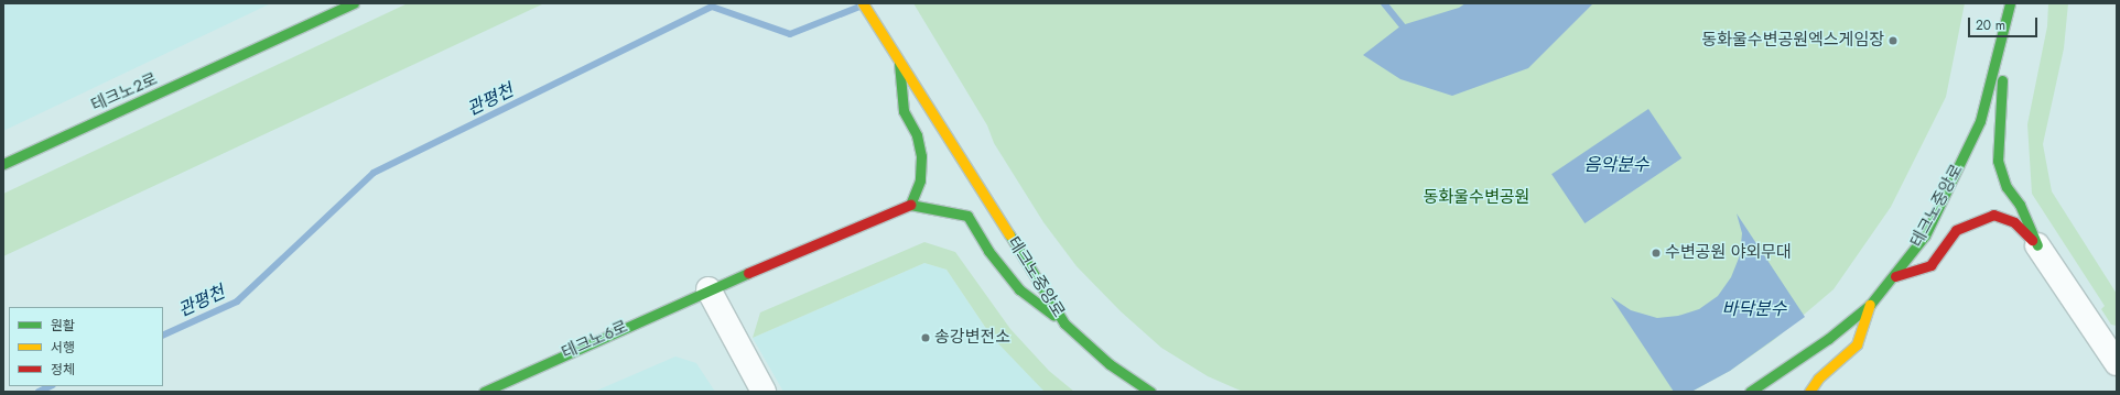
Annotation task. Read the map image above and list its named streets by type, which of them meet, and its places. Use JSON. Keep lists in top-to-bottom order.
{
  "streets": {
    "main road": ["테크노2로", "테크노중앙로", "테크노6로"]
  },
  "water": ["관평천", "음악분수", "바닥분수"],
  "parks": ["동화울수변공원"],
  "places": ["동화울수변공원엑스게임장", "수변공원 야외무대", "송강변전소"],
  "legend": ["원활", "서행", "정체"],
  "scale_bar": "20 m"
}
